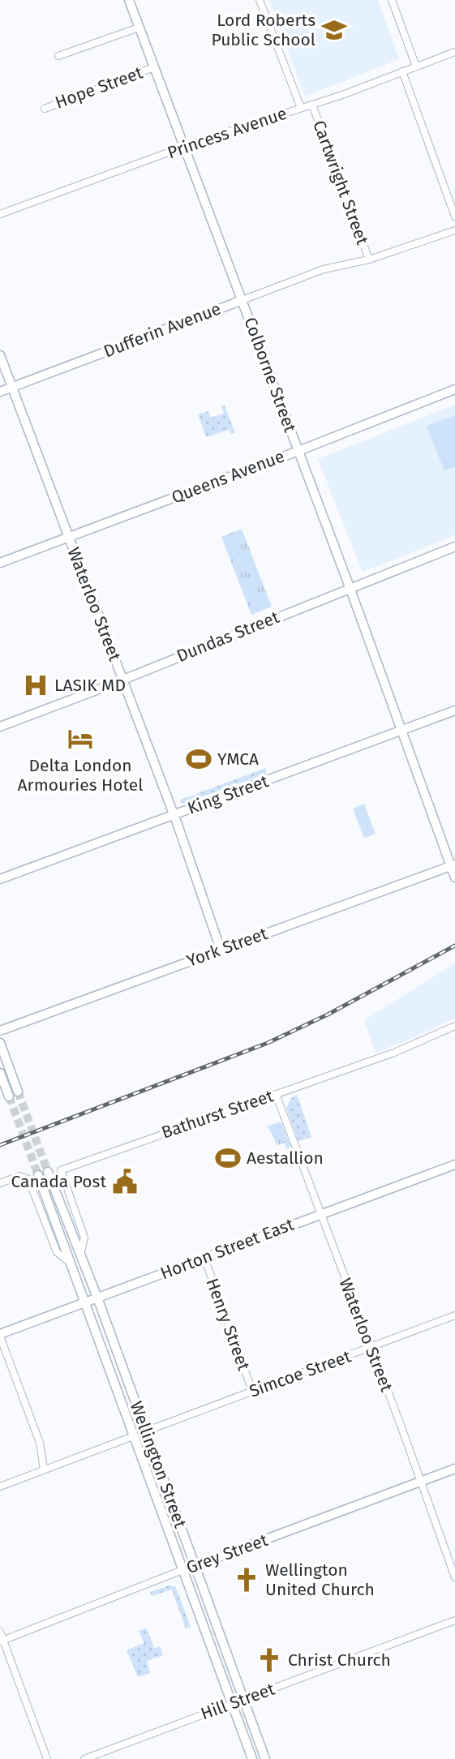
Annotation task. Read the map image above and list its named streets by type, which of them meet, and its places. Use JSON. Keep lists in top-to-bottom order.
{
  "streets": {
    "main road": [
      "Dufferin Avenue",
      "Colborne Street",
      "Queens Avenue",
      "Waterloo Street",
      "Dundas Street",
      "King Street",
      "York Street",
      "Horton Street East",
      "Wellington Street",
      "Grey Street"
    ],
    "street": [
      "Hope Street",
      "Princess Avenue",
      "Cartwright Street",
      "Bathurst Street",
      "Henry Street",
      "Simcoe Street",
      "Hill Street"
    ]
  },
  "crossings": [
    ["Hope Street", "Colborne Street"],
    ["Princess Avenue", "Cartwright Street"],
    ["Princess Avenue", "Colborne Street"],
    ["Cartwright Street", "Dufferin Avenue"],
    ["Dufferin Avenue", "Colborne Street"],
    ["Dufferin Avenue", "Waterloo Street"],
    ["Colborne Street", "Queens Avenue"],
    ["Colborne Street", "Dundas Street"],
    ["Colborne Street", "King Street"],
    ["Colborne Street", "York Street"],
    ["Queens Avenue", "Waterloo Street"],
    ["Waterloo Street", "Dundas Street"],
    ["Waterloo Street", "King Street"],
    ["Waterloo Street", "York Street"],
    ["Waterloo Street", "Bathurst Street"],
    ["Waterloo Street", "Horton Street East"],
    ["Waterloo Street", "Simcoe Street"],
    ["Waterloo Street", "Grey Street"],
    ["Bathurst Street", "Wellington Street"],
    ["Horton Street East", "Henry Street"],
    ["Horton Street East", "Wellington Street"],
    ["Henry Street", "Simcoe Street"],
    ["Simcoe Street", "Wellington Street"],
    ["Wellington Street", "Grey Street"],
    ["Wellington Street", "Hill Street"]
  ],
  "places": {
    "school or university": ["Lord Roberts Public School"],
    "hospital": ["LASIK MD"],
    "hotel": ["Delta London Armouries Hotel"],
    "sports": ["YMCA", "Aestallion"],
    "public building": ["Canada Post"],
    "church": ["Wellington United Church", "Christ Church"]
  }
}
